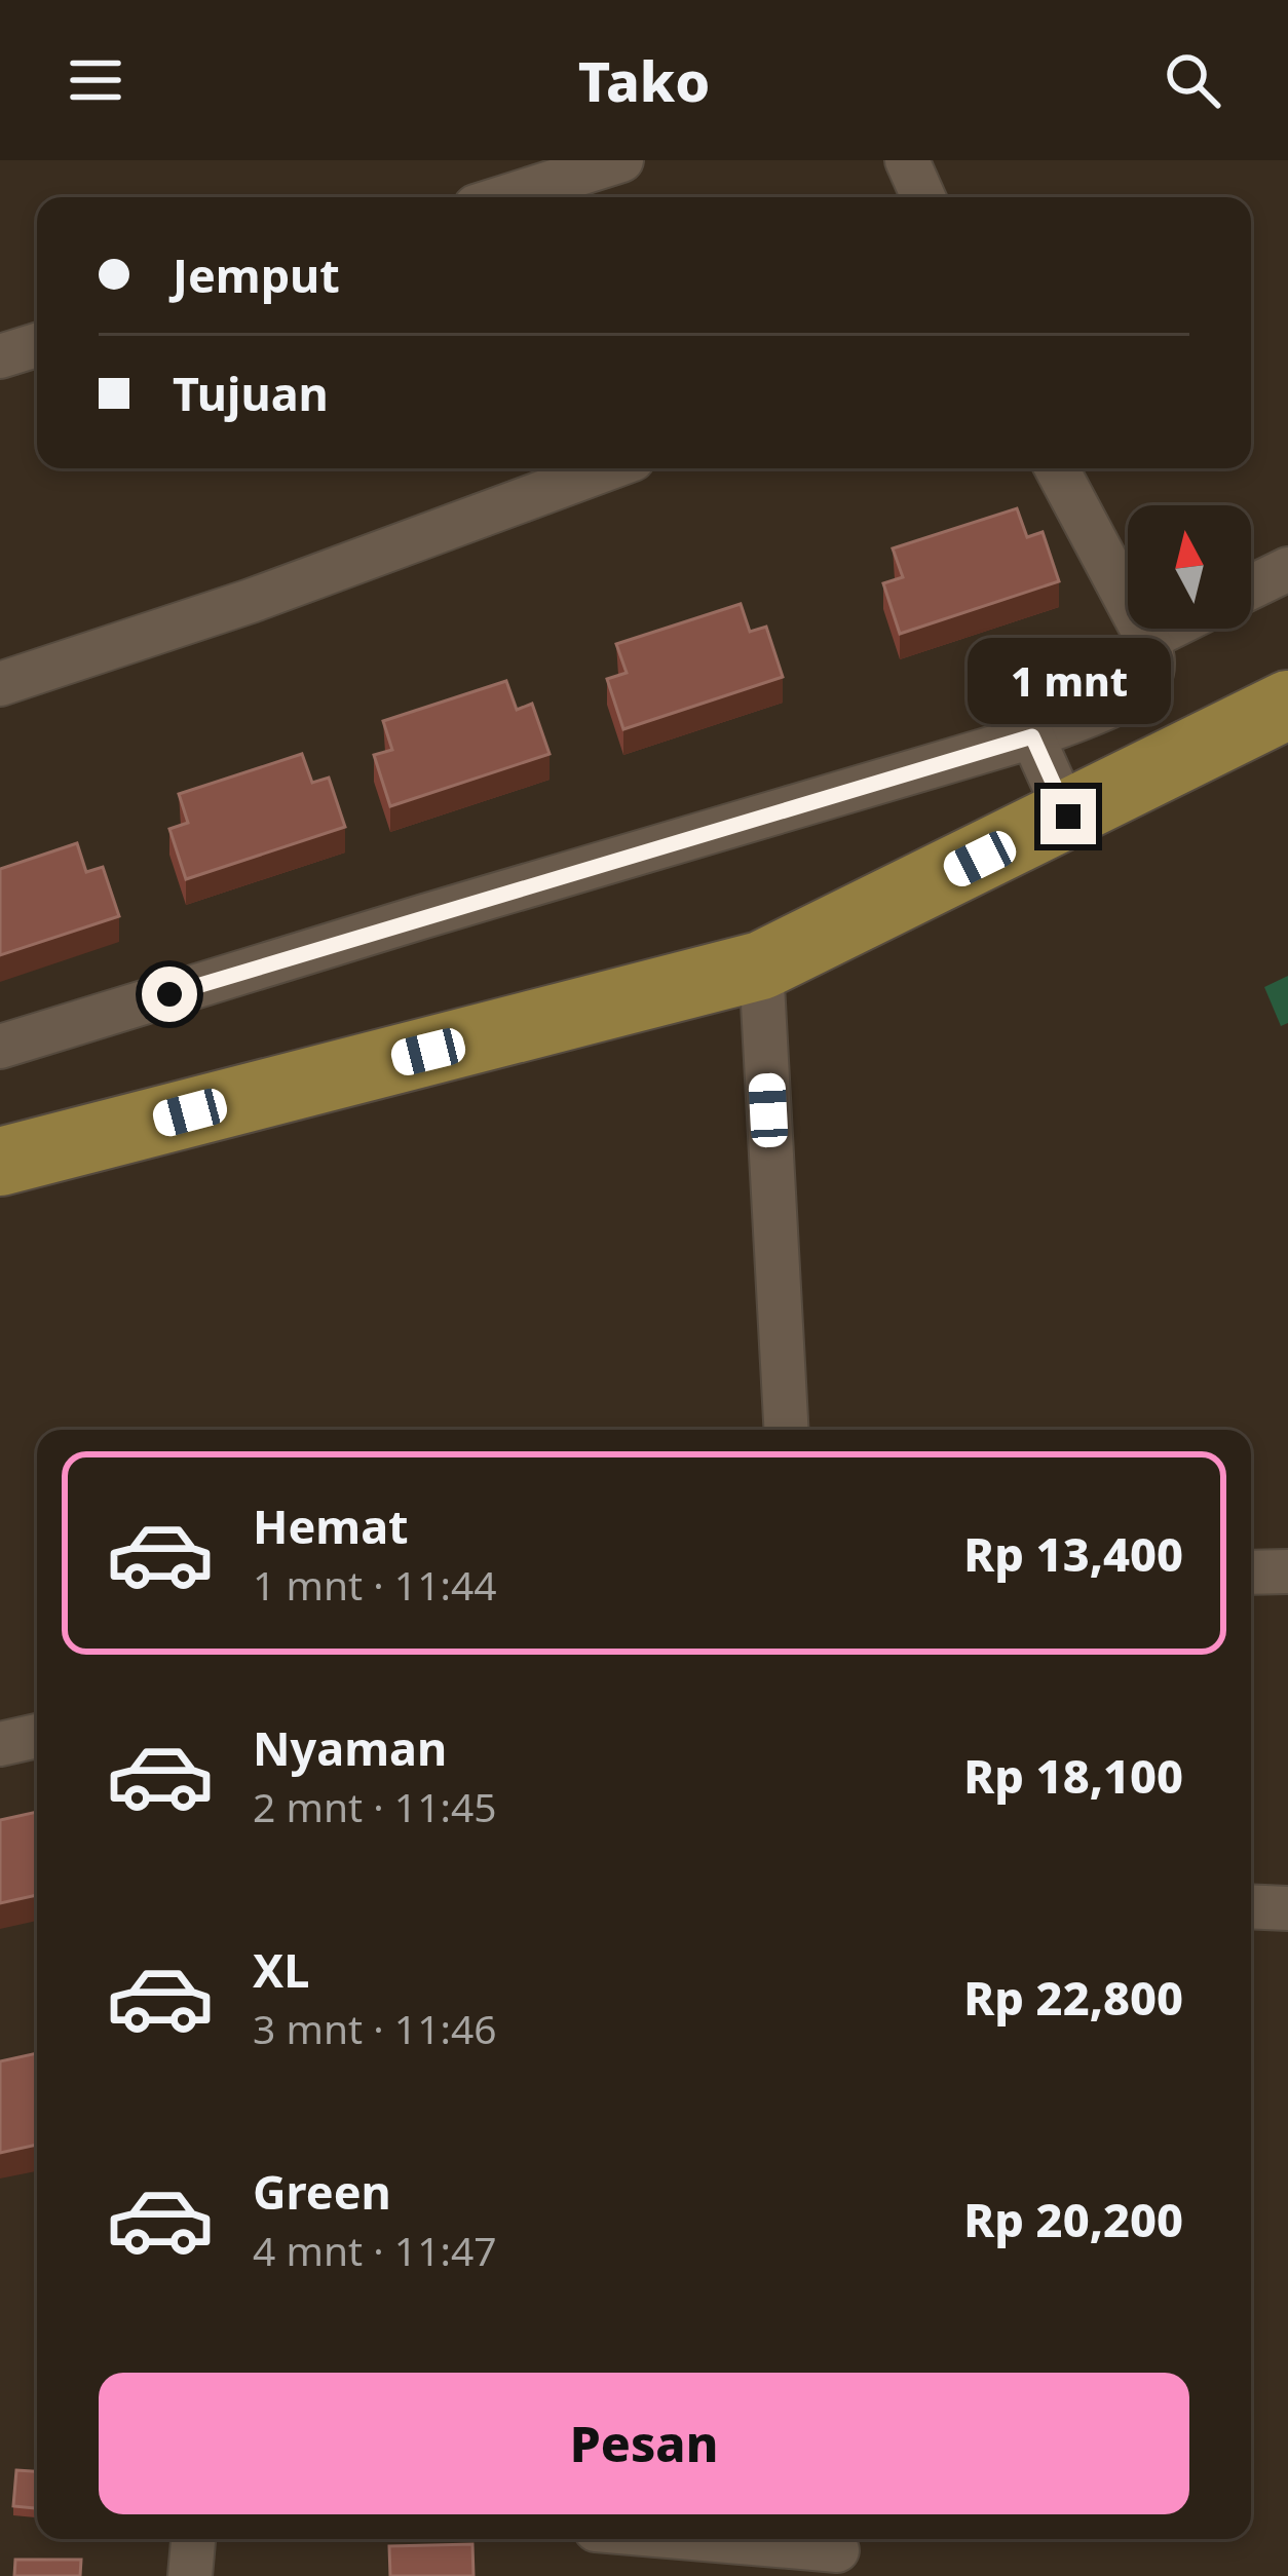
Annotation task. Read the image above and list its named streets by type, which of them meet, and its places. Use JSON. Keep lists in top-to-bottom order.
{
  "north": "top",
  "page": {
    "header": "Tako",
    "banner": ["Jemput", "Tujuan"],
    "bubble": "1 mnt",
    "list": [
      {
        "name": "Hemat",
        "note": "1 mnt · 11:44",
        "value": "Rp 13,400"
      },
      {
        "name": "Nyaman",
        "note": "2 mnt · 11:45",
        "value": "Rp 18,100"
      },
      {
        "name": "XL",
        "note": "3 mnt · 11:46",
        "value": "Rp 22,800"
      },
      {
        "name": "Green",
        "note": "4 mnt · 11:47",
        "value": "Rp 20,200"
      }
    ],
    "buttons": "Pesan"
  }
}
